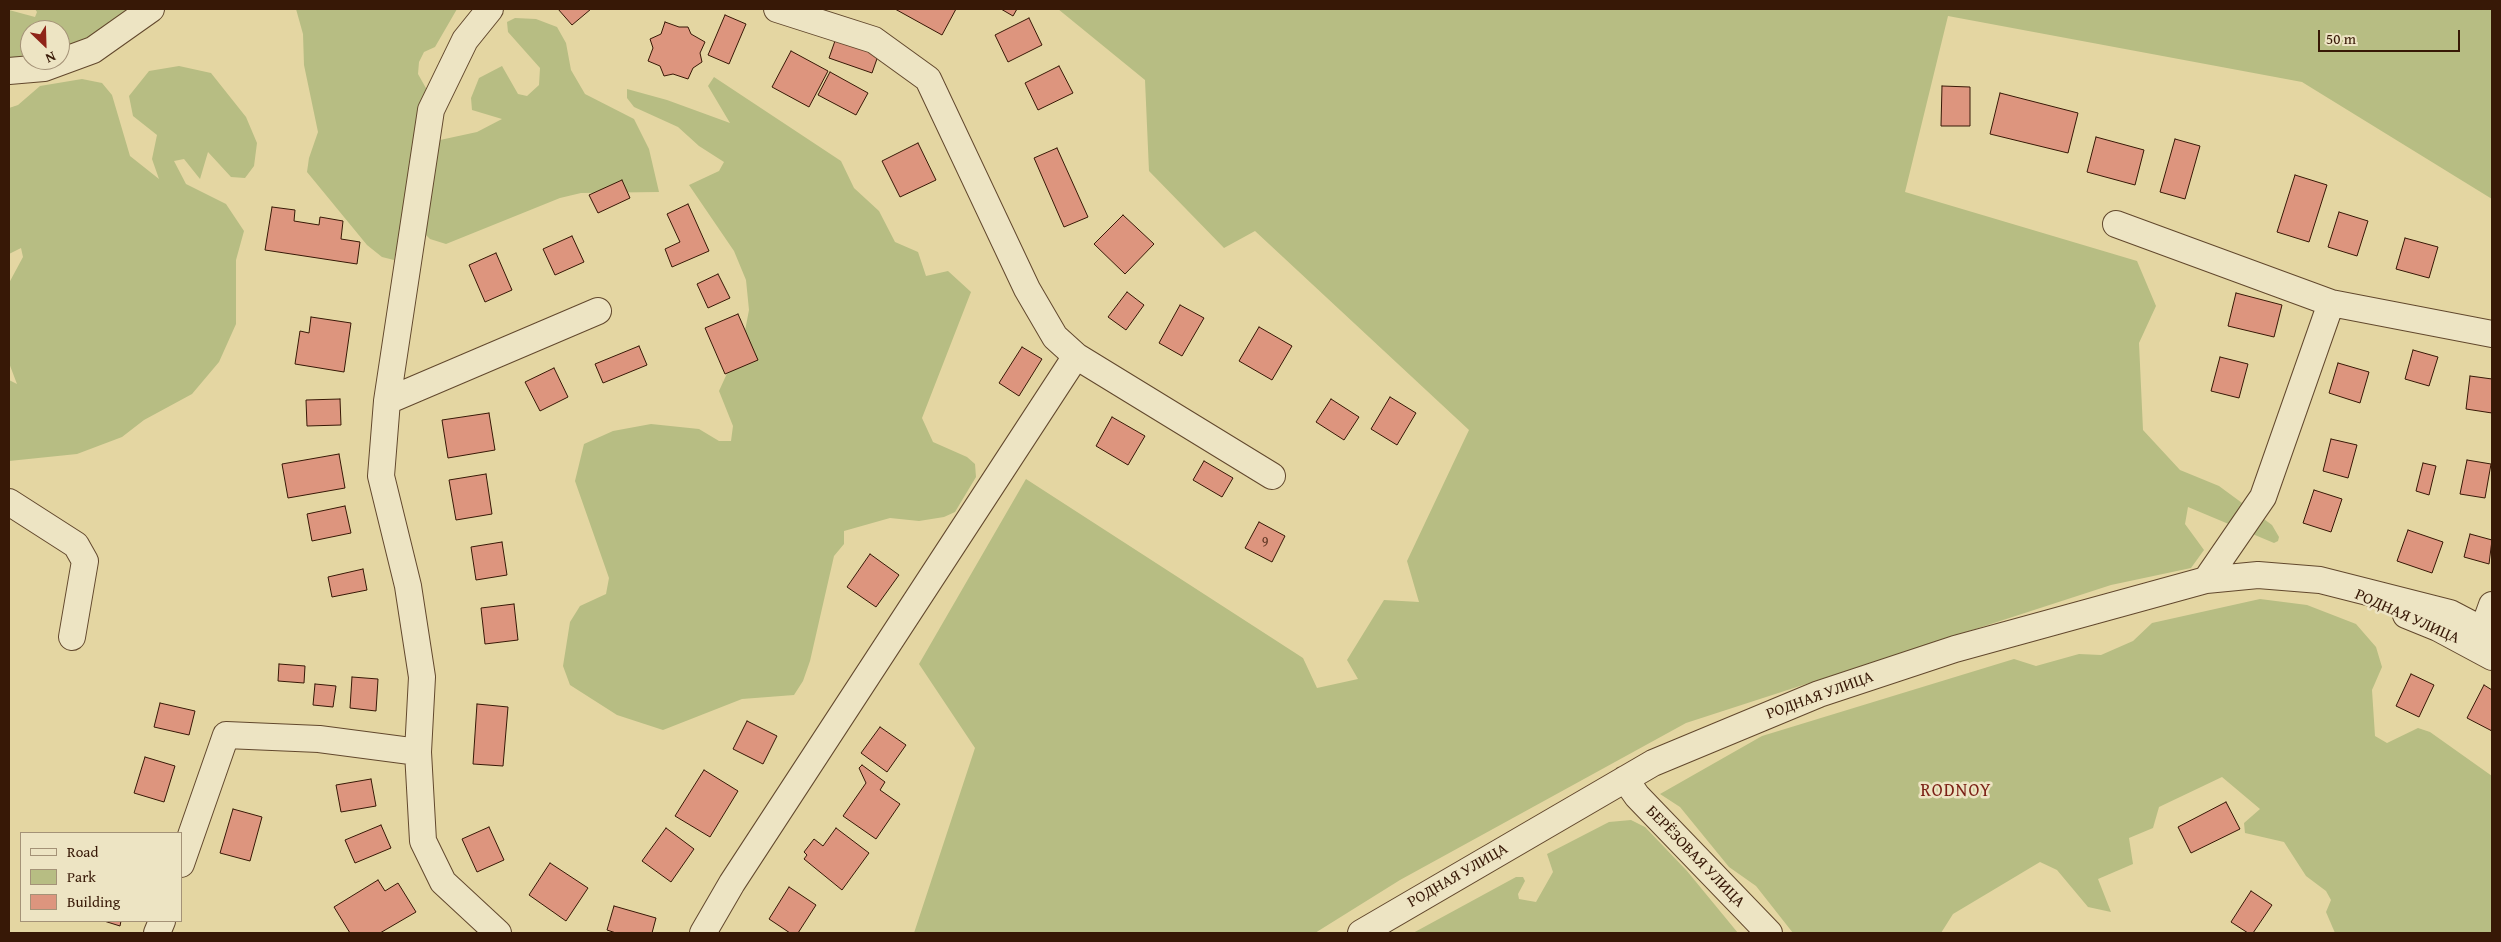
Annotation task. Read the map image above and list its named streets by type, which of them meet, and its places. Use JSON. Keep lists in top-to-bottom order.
{
  "streets": {
    "street": ["РОДНАЯ УЛИЦА", "БЕРЁЗОВАЯ УЛИЦА"]
  },
  "crossings": [
    ["РОДНАЯ УЛИЦА", "БЕРЁЗОВАЯ УЛИЦА"]
  ],
  "districts": ["RODNOY"],
  "house_numbers": ["9"],
  "legend": ["Road", "Park", "Building"],
  "scale_bar": "50 m",
  "north": "bottom right"
}
